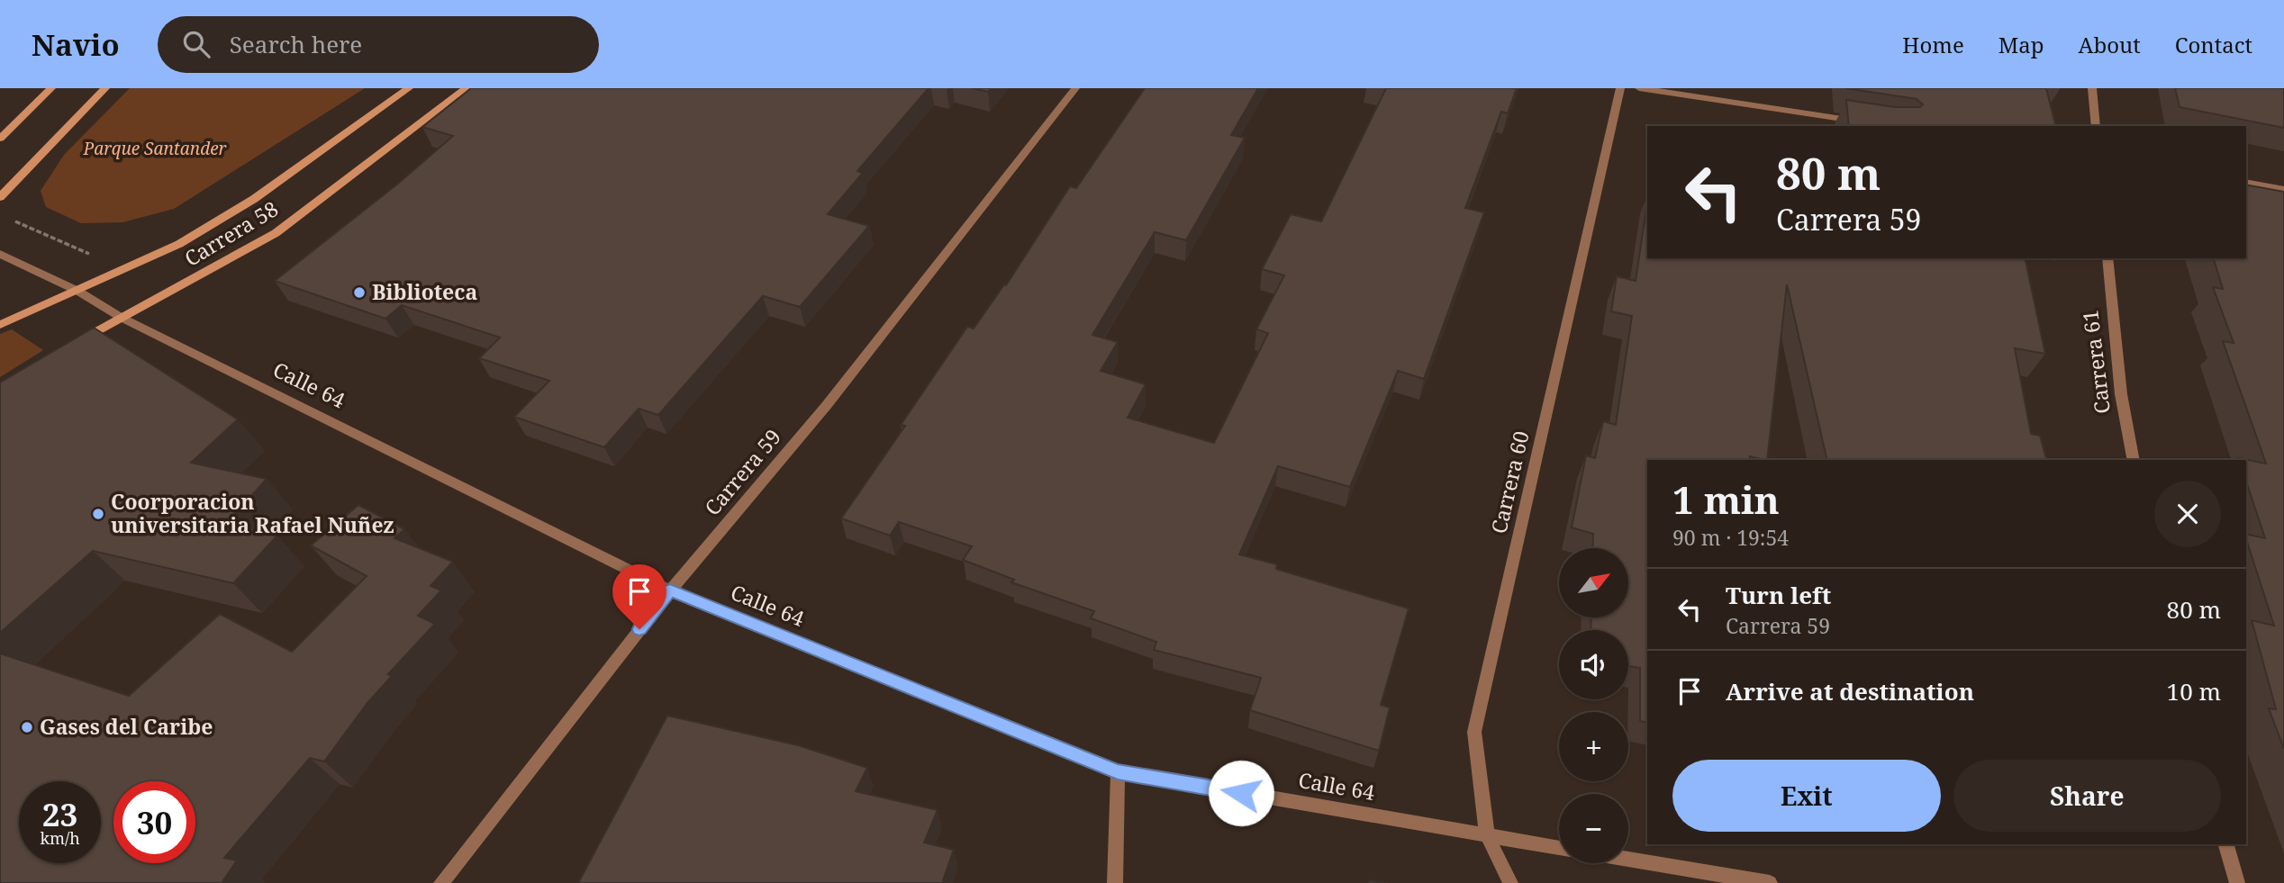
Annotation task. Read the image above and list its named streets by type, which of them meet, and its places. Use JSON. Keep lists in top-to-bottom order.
{
  "streets": {
    "street": [
      "Carrera 58",
      "Carrera 61",
      "Calle 64",
      "Carrera 59",
      "Carrera 60"
    ]
  },
  "crossings": [
    ["Carrera 58", "Calle 64"],
    ["Calle 64", "Carrera 59"],
    ["Calle 64", "Carrera 60"]
  ],
  "parks": ["Parque Santander"],
  "places": ["Biblioteca", "Coorporacion universitaria Rafael Nuñez", "Gases del Caribe"],
  "north": "top right",
  "page": {
    "header": "Navio",
    "search": "Search here",
    "nav": [
      "Home",
      "Map",
      "About",
      "Contact"
    ],
    "turn": ["80 m", "Carrera 59"],
    "heading": ["1 min", "90 m · 19:54"],
    "map_buttons": ["+", "−"],
    "list": [
      {
        "name": "Turn left",
        "note": "Carrera 59",
        "value": "80 m"
      },
      {
        "name": "Arrive at destination",
        "value": "10 m"
      }
    ],
    "buttons": ["Exit", "Share"],
    "speed": "23 km/h",
    "limit": "30"
  }
}
